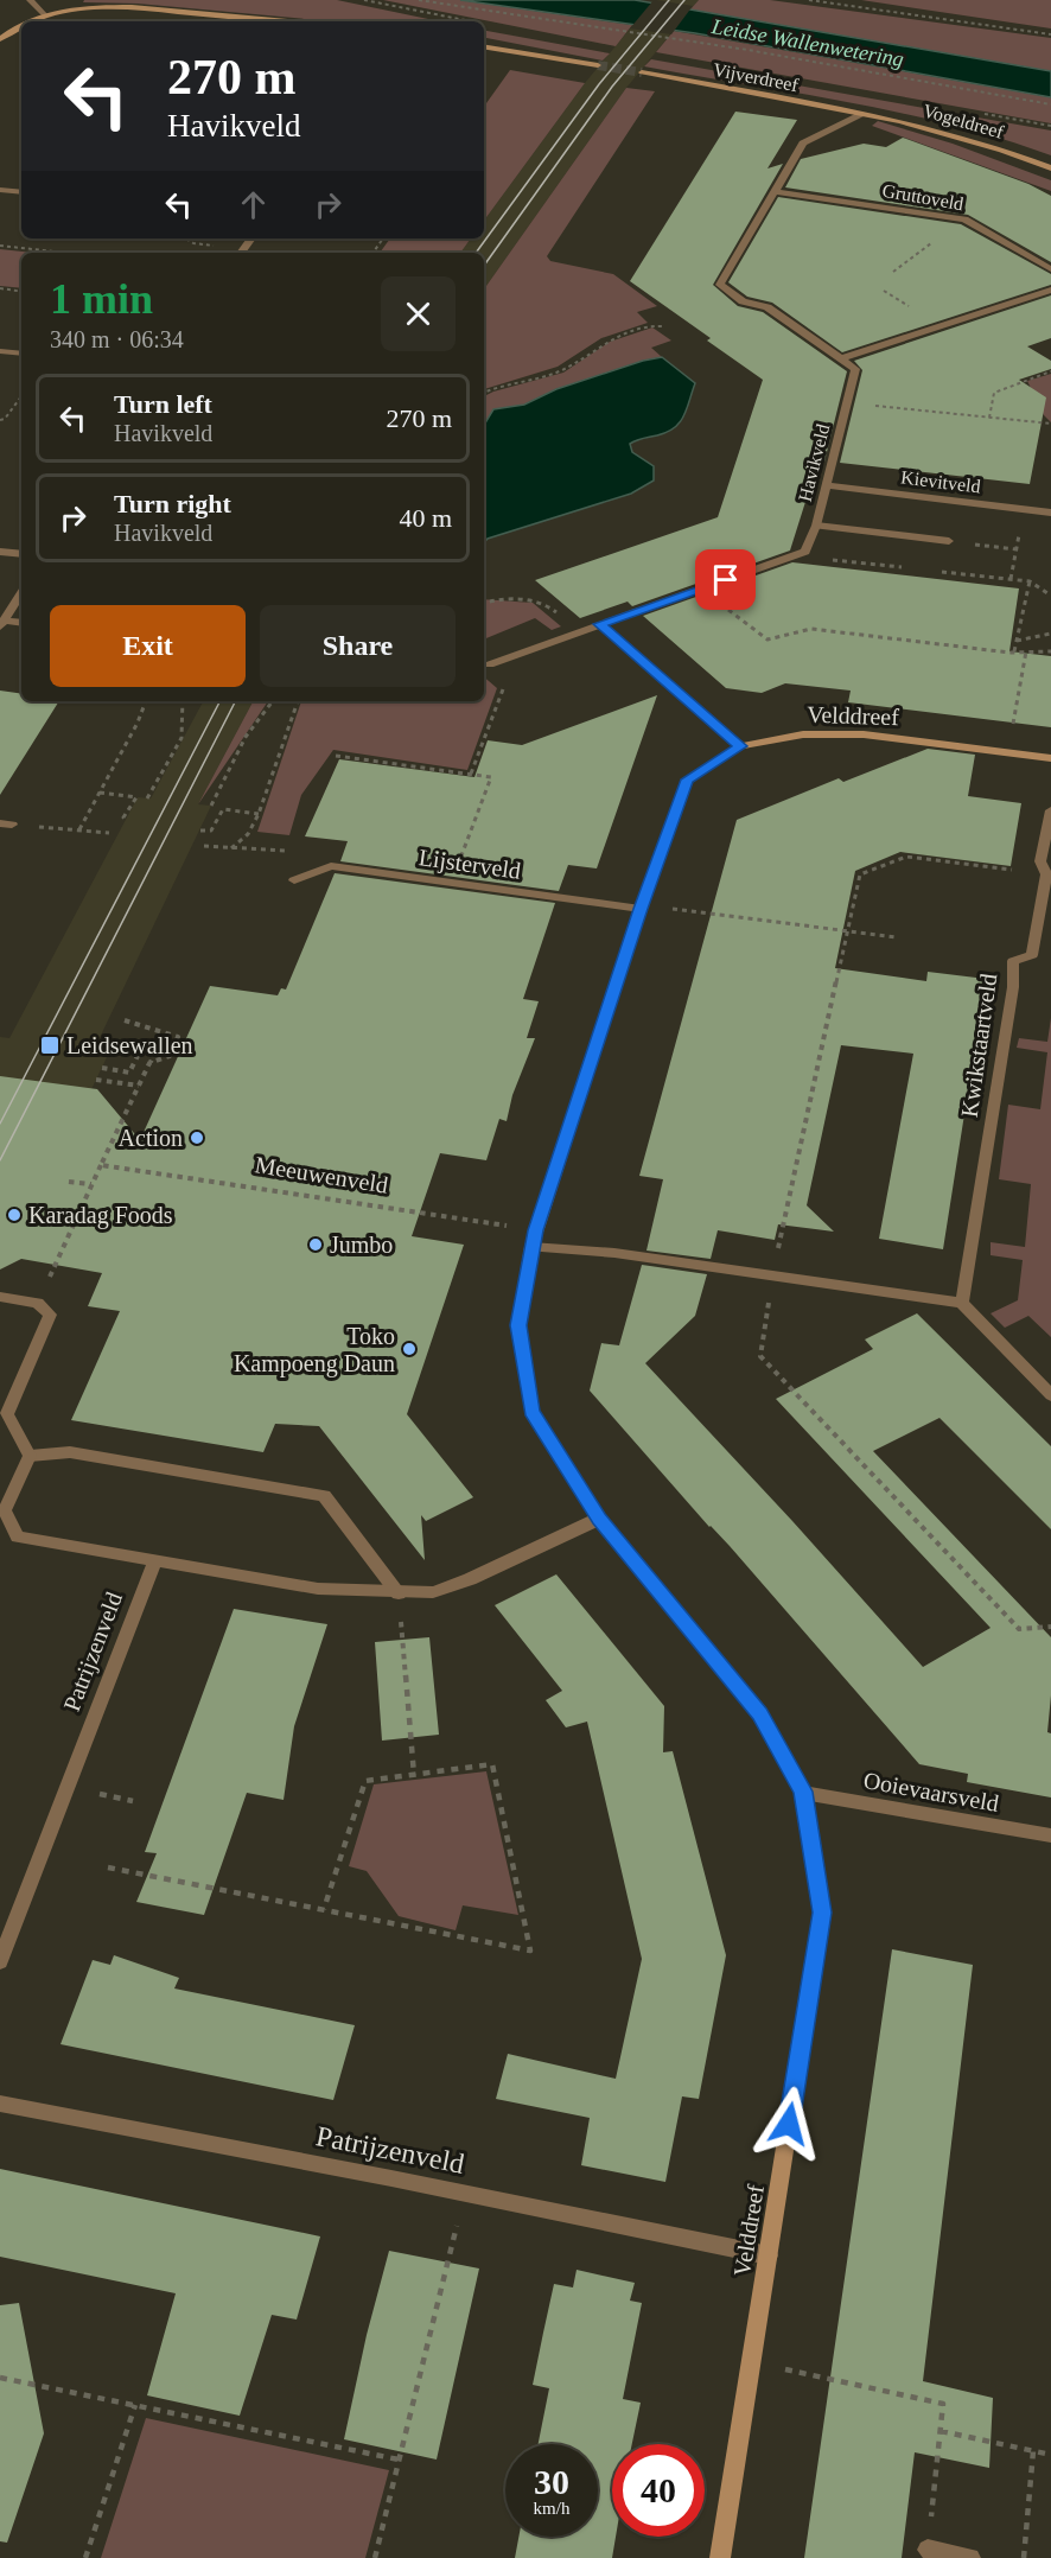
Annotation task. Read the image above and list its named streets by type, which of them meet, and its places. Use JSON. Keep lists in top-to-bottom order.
{
  "streets": {
    "street": [
      "Vijverdreef",
      "Vogeldreef",
      "Gruttoveld",
      "Havikveld",
      "Kievitveld",
      "Velddreef",
      "Lijsterveld",
      "Kwikstaartveld",
      "Patrijzenveld",
      "Ooievaarsveld"
    ],
    "path": ["Meeuwenveld"]
  },
  "crossings": [
    ["Vijverdreef", "Vogeldreef"],
    ["Havikveld", "Kievitveld"],
    ["Velddreef", "Lijsterveld"],
    ["Velddreef", "Meeuwenveld"],
    ["Velddreef", "Patrijzenveld"],
    ["Velddreef", "Ooievaarsveld"]
  ],
  "water": ["Leidse Wallenwetering"],
  "places": {
    "transit": ["Leidsewallen"],
    "other": [
      "Action",
      "Karadag Foods",
      "Jumbo",
      "Toko Kampoeng Daun"
    ]
  },
  "page": {
    "turn": ["270 m", "Havikveld"],
    "heading": ["1 min", "340 m · 06:34"],
    "list": [
      {
        "name": "Turn left",
        "note": "Havikveld",
        "value": "270 m"
      },
      {
        "name": "Turn right",
        "note": "Havikveld",
        "value": "40 m"
      }
    ],
    "buttons": ["Exit", "Share"],
    "speed": "30 km/h",
    "limit": "40"
  }
}
